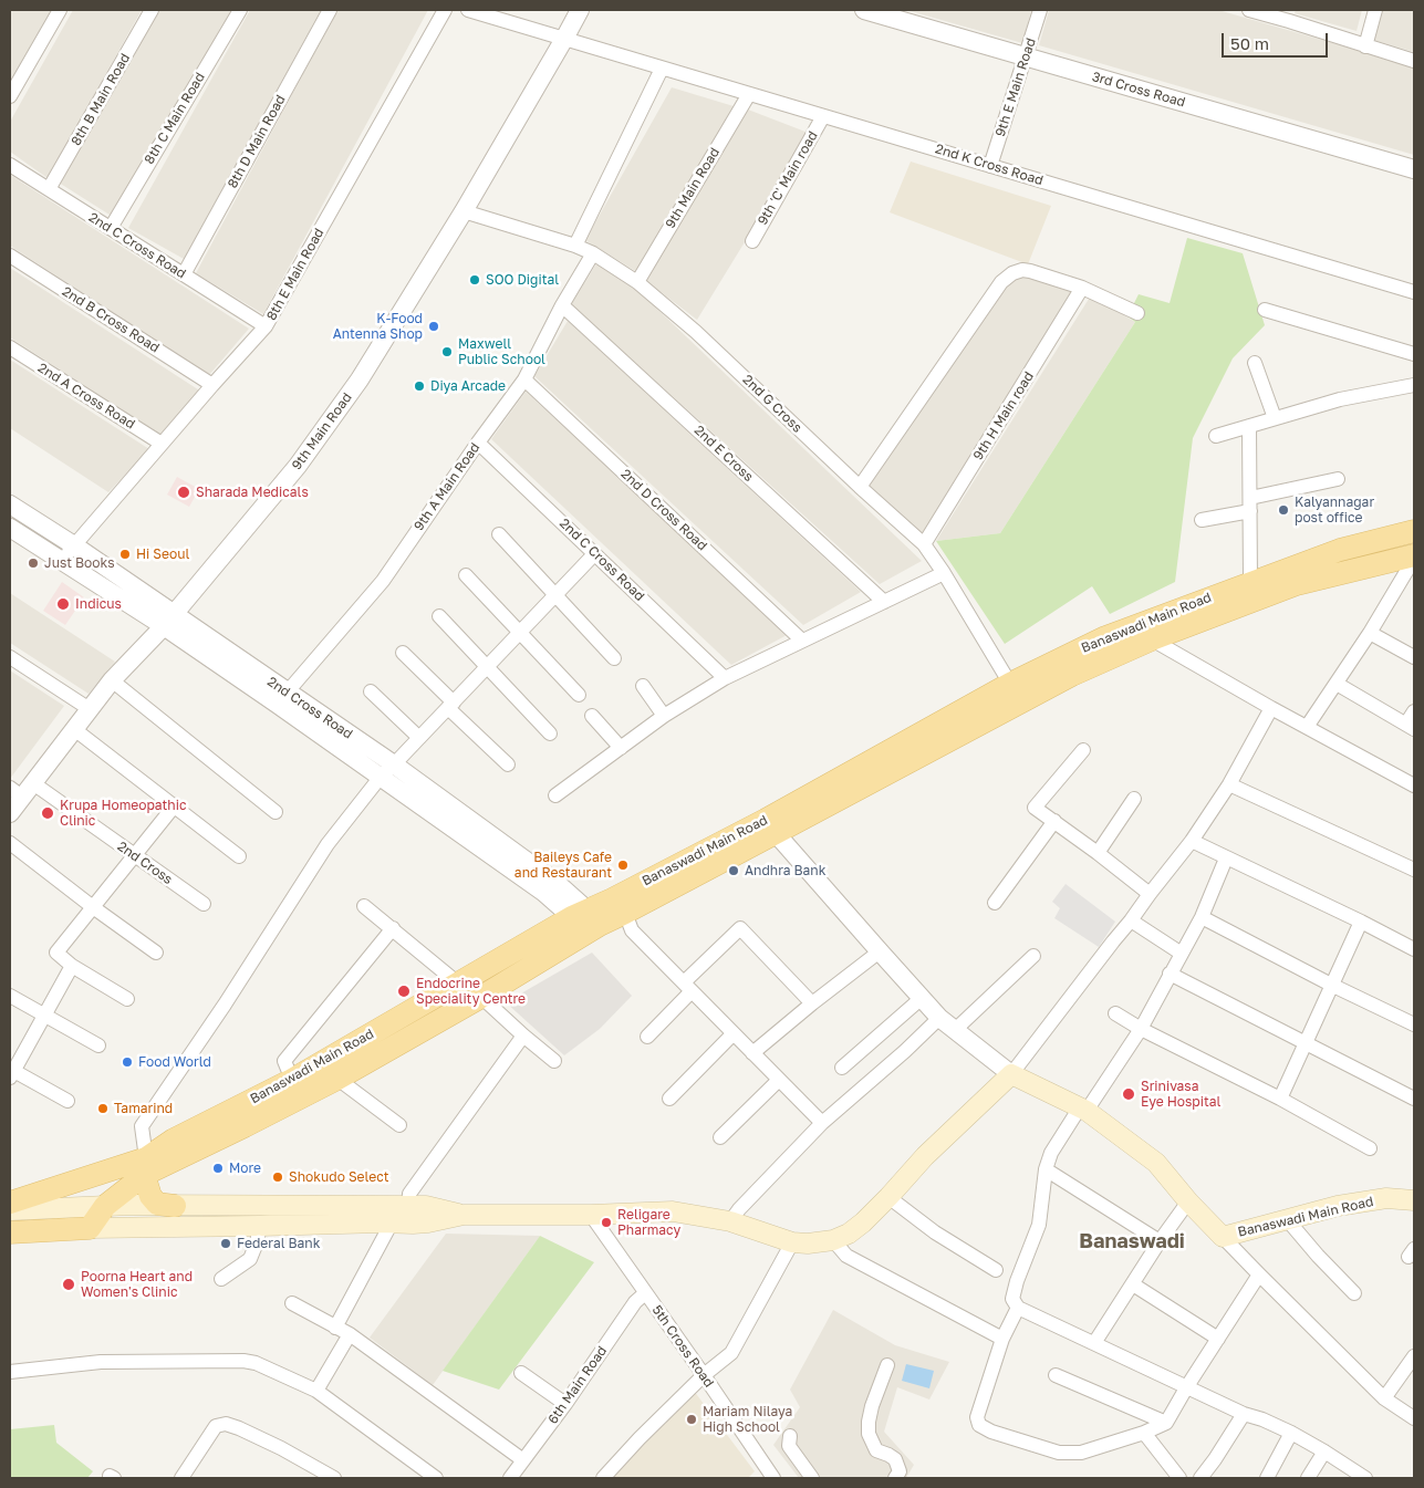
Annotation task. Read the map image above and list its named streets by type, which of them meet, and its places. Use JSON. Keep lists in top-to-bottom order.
{
  "streets": {
    "main road": ["Banaswadi Main Road"],
    "street": [
      "9th E Main Road",
      "3rd Cross Road",
      "8th B Main Road",
      "8th C Main Road",
      "8th D Main Road",
      "2nd K Cross Road",
      "9th 'C' Main road",
      "9th Main Road",
      "2nd C Cross Road",
      "8th E Main Road",
      "2nd B Cross Road",
      "2nd A Cross Road",
      "2nd G Cross",
      "9th H Main road",
      "2nd E Cross",
      "9th A Main Road",
      "2nd D Cross Road",
      "2nd Cross Road",
      "2nd Cross",
      "5th Cross Road",
      "6th Main Road"
    ]
  },
  "crossings": [
    ["9th E Main Road", "3rd Cross Road"],
    ["9th E Main Road", "2nd K Cross Road"],
    ["8th B Main Road", "2nd C Cross Road"],
    ["8th C Main Road", "2nd C Cross Road"],
    ["8th D Main Road", "2nd C Cross Road"],
    ["2nd K Cross Road", "9th 'C' Main road"],
    ["2nd K Cross Road", "9th Main Road"],
    ["9th Main Road", "2nd G Cross"],
    ["9th Main Road", "2nd Cross Road"],
    ["9th Main Road", "2nd Cross"],
    ["2nd C Cross Road", "8th E Main Road"],
    ["2nd C Cross Road", "9th A Main Road"],
    ["8th E Main Road", "2nd B Cross Road"],
    ["8th E Main Road", "2nd A Cross Road"],
    ["8th E Main Road", "2nd Cross Road"],
    ["2nd G Cross", "9th H Main road"],
    ["2nd G Cross", "9th A Main Road"],
    ["2nd G Cross", "Banaswadi Main Road"],
    ["2nd E Cross", "9th A Main Road"],
    ["9th A Main Road", "2nd D Cross Road"],
    ["9th A Main Road", "2nd Cross Road"],
    ["Banaswadi Main Road", "2nd Cross Road"],
    ["5th Cross Road", "6th Main Road"]
  ],
  "districts": ["Banaswadi"],
  "places": [
    "SOO Digital",
    "K-Food Antenna Shop",
    "Maxwell Public School",
    "Diya Arcade",
    "Sharada Medicals",
    "Kalyannagar post office",
    "Hi Seoul",
    "Just Books",
    "Indicus",
    "Krupa Homeopathic Clinic",
    "Baileys Cafe and Restaurant",
    "Andhra Bank",
    "Endocrine Speciality Centre",
    "Food World",
    "Srinivasa Eye Hospital",
    "Tamarind",
    "More",
    "Shokudo Select",
    "Religare Pharmacy",
    "Federal Bank",
    "Poorna Heart and Women's Clinic",
    "Mariam Nilaya High School"
  ],
  "scale_bar": "50 m"
}
